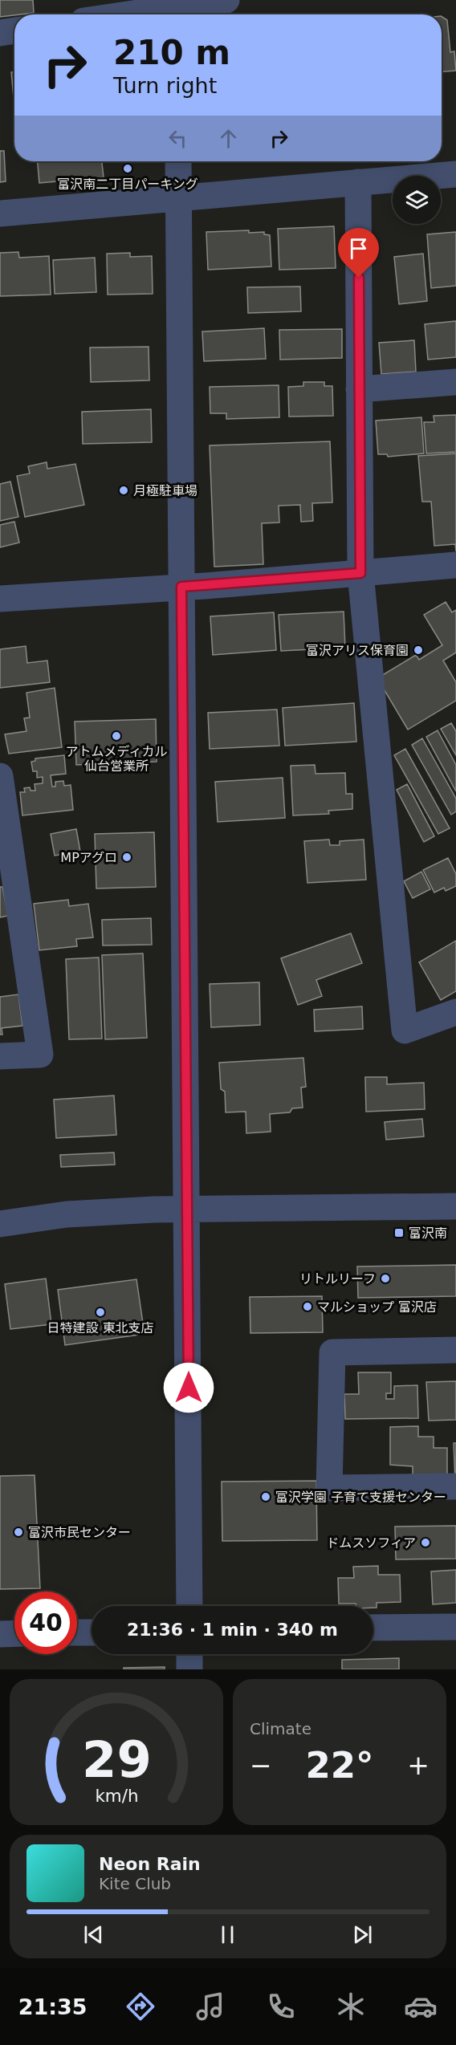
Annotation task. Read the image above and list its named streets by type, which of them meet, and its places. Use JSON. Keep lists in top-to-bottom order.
{
  "places": {
    "other": [
      "富沢南二丁目パーキング",
      "月極駐車場",
      "富沢アリス保育園",
      "アトムメディカル 仙台営業所",
      "MPアグロ",
      "リトルリーフ",
      "マルショップ 富沢店",
      "日特建設 東北支店",
      "富沢学園 子育て支援センター",
      "富沢市民センター",
      "ドムスソフィア"
    ],
    "transit": ["富沢南"]
  },
  "page": {
    "turn": ["210 m", "Turn right"],
    "limit": "40",
    "trip": "21:36 · 1 min · 340 m",
    "tile": "Climate",
    "heat": ["−", "22°", "+"],
    "song": ["Neon Rain", "Kite Club"],
    "tabs": "21:35",
    "gauge": ["29", "km/h"]
  }
}
